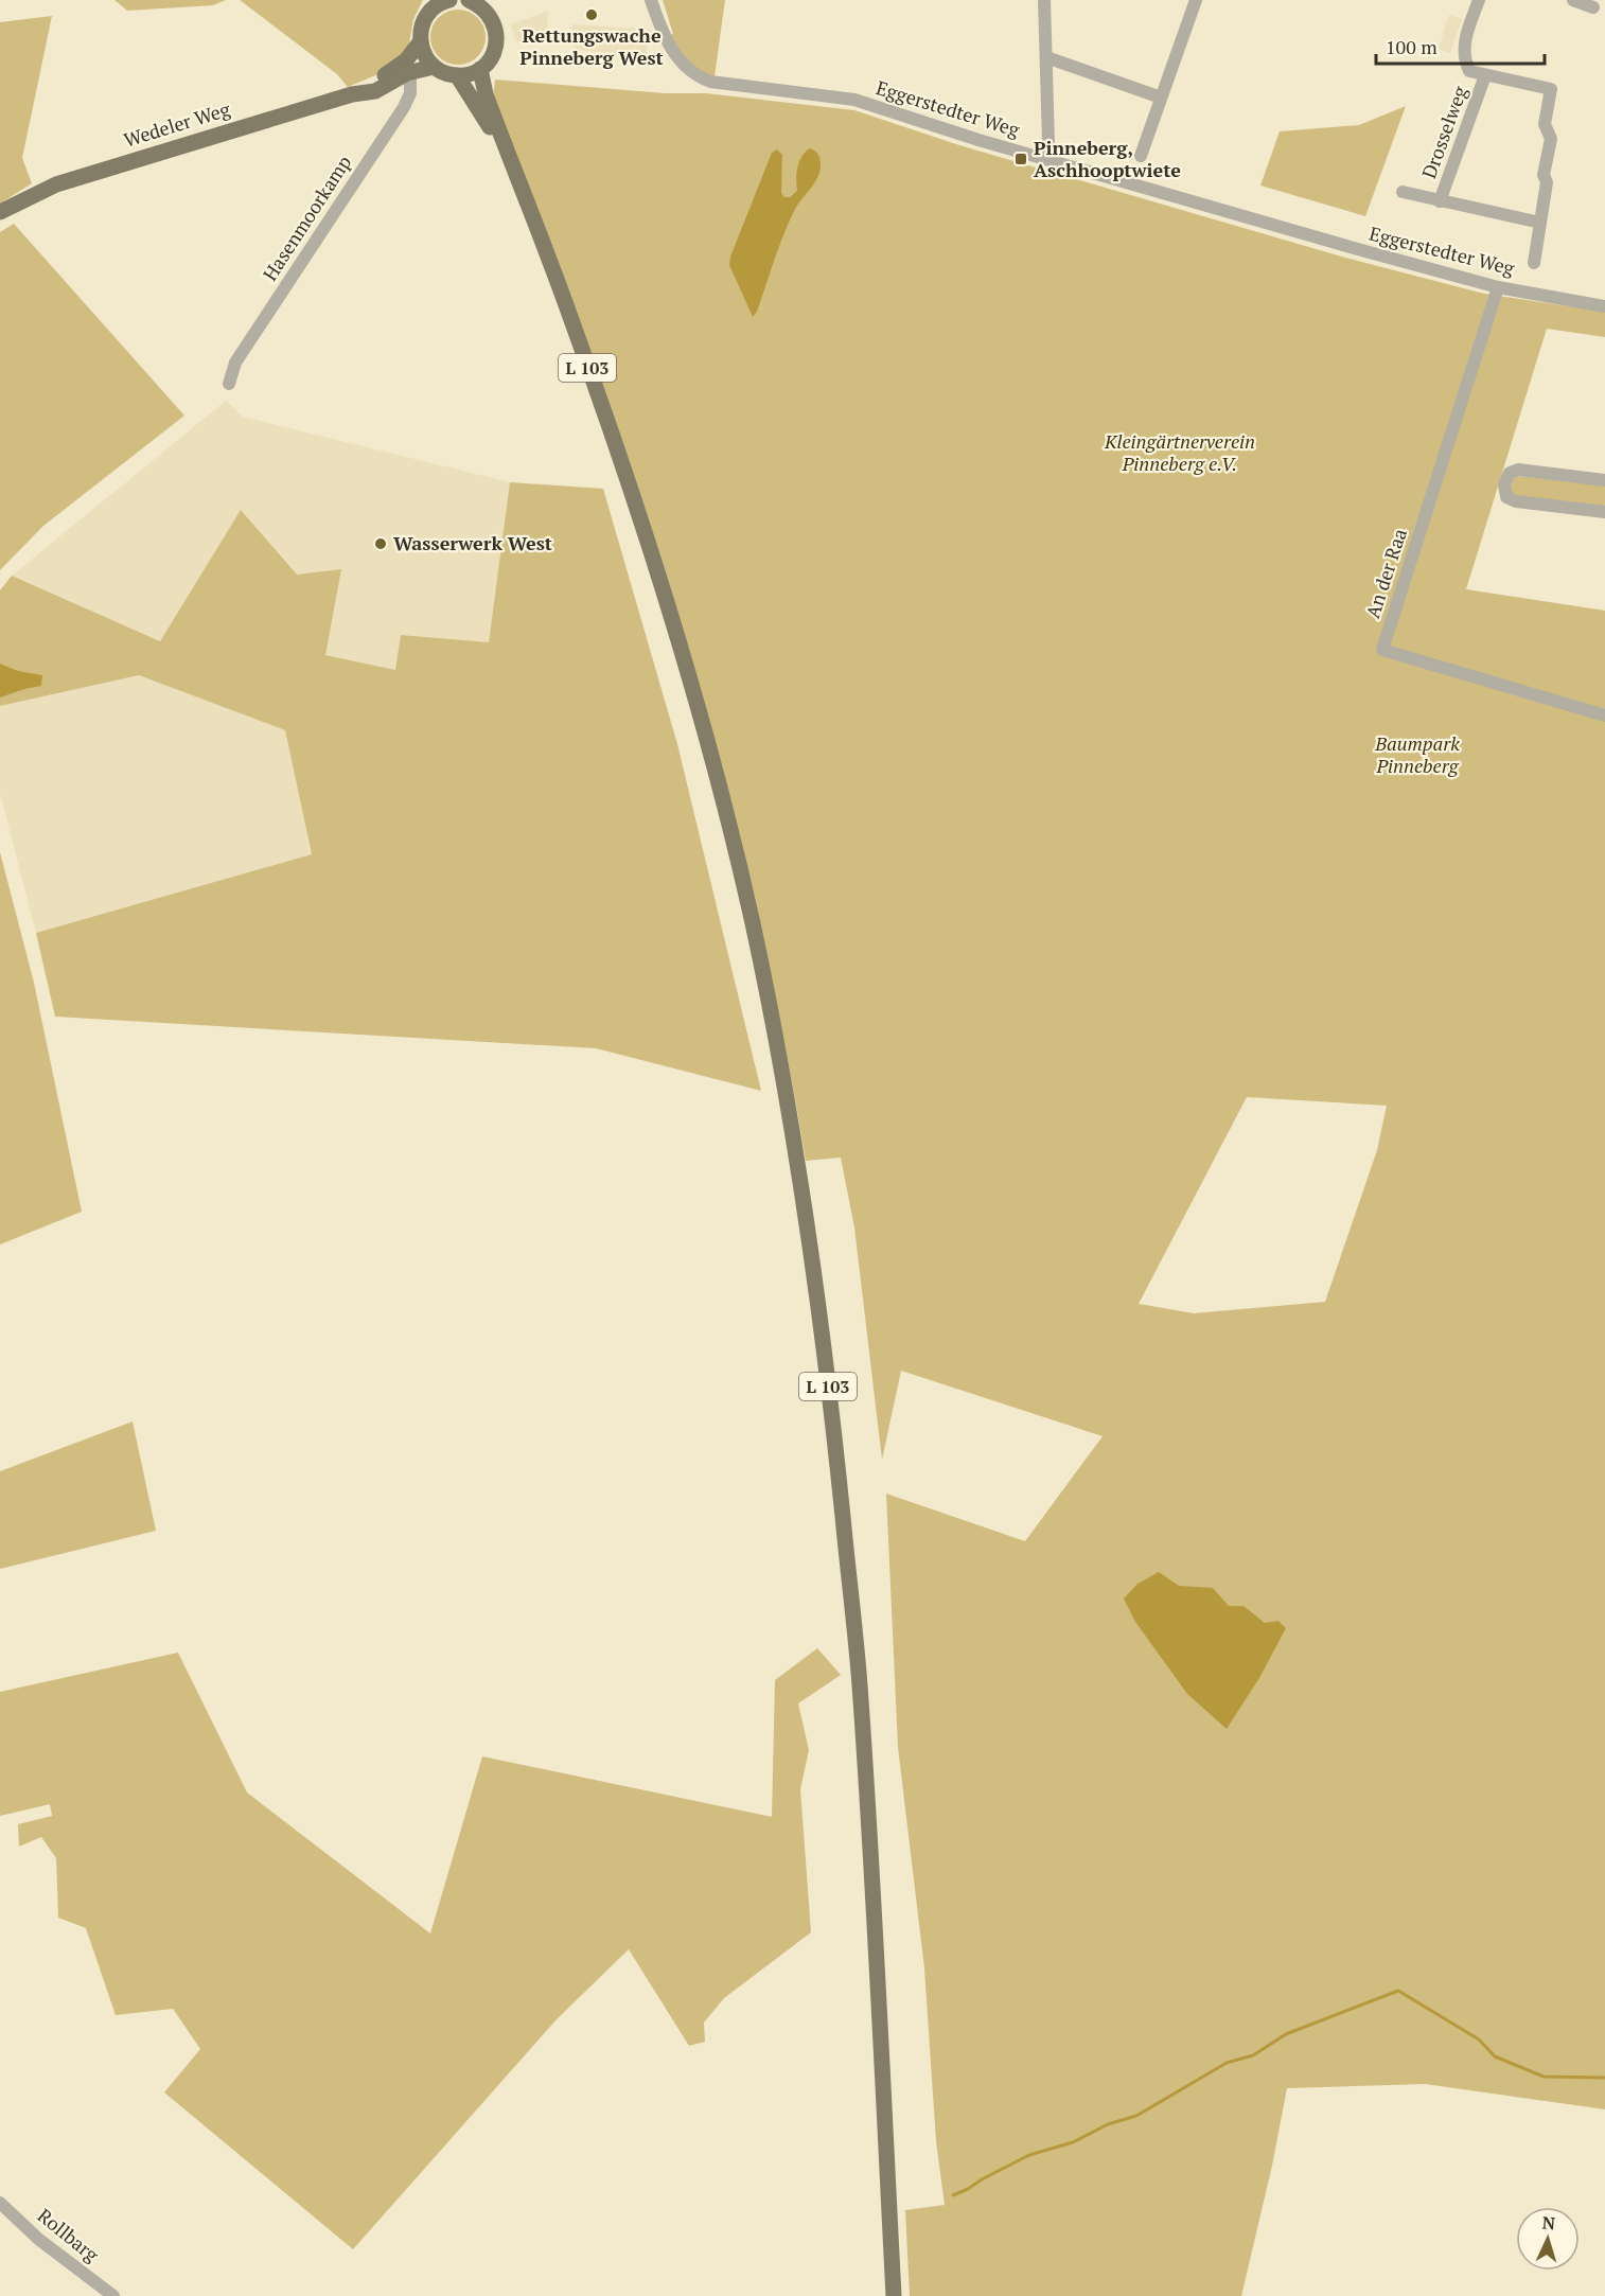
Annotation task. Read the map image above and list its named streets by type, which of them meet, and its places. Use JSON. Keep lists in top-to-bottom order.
{
  "streets": {
    "main road": ["Wedeler Weg", "L 103"],
    "street": [
      "Eggerstedter Weg",
      "Drosselweg",
      "Hasenmoorkamp",
      "An der Raa",
      "Rollbarg"
    ]
  },
  "crossings": [
    ["Eggerstedter Weg", "An der Raa"],
    ["Wedeler Weg", "Hasenmoorkamp"]
  ],
  "parks": ["Kleingärtnerverein Pinneberg e.V.", "Baumpark Pinneberg"],
  "places": {
    "other": ["Rettungswache Pinneberg West", "Wasserwerk West"],
    "transit": ["Pinneberg, Aschhooptwiete"]
  },
  "scale_bar": "100 m",
  "north": "top"
}
